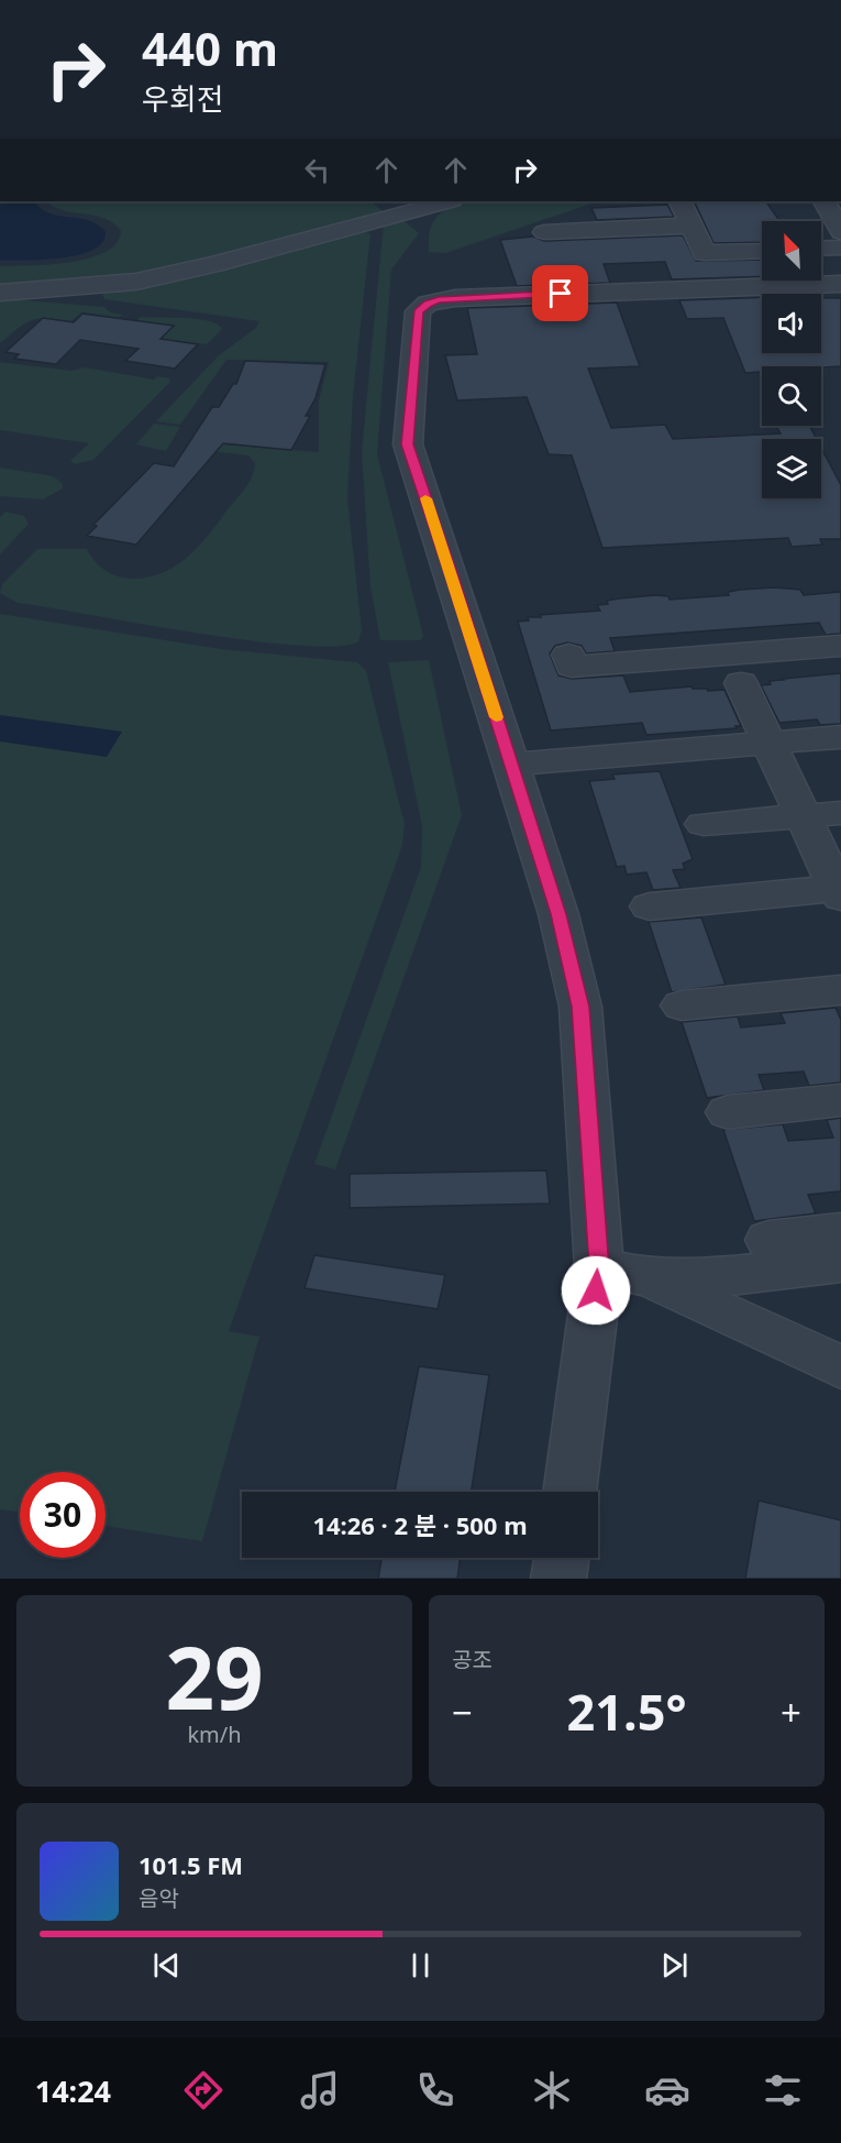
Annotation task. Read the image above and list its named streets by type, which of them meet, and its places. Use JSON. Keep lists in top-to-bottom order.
{
  "north": "top left",
  "page": {
    "turn": ["440 m", "우회전"],
    "limit": "30",
    "trip": "14:26 · 2 분 · 500 m",
    "tile": [
      ["29", "km/h"],
      "공조"
    ],
    "heat": ["−", "21.5°", "+"],
    "song": ["101.5 FM", "음악"],
    "tabs": "14:24"
  }
}
